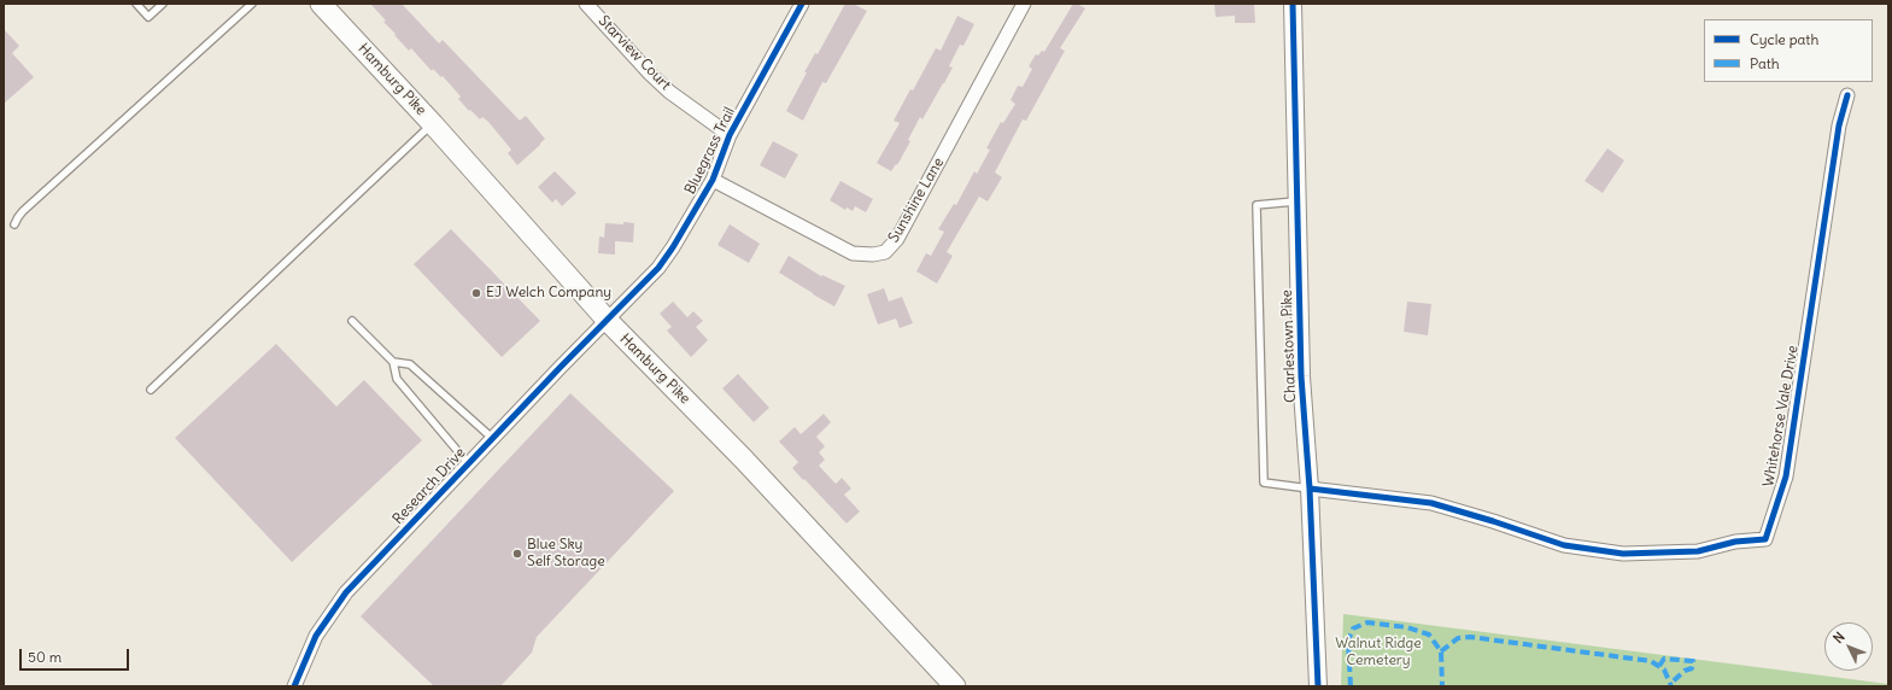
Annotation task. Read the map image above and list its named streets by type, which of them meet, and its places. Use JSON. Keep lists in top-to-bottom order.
{
  "streets": {
    "main road": ["Hamburg Pike"],
    "street": [
      "Starview Court",
      "Bluegrass Trail",
      "Sunshine Lane",
      "Charlestown Pike",
      "Whitehorse Vale Drive",
      "Research Drive"
    ]
  },
  "crossings": [
    ["Starview Court", "Bluegrass Trail"],
    ["Hamburg Pike", "Bluegrass Trail"],
    ["Hamburg Pike", "Research Drive"],
    ["Bluegrass Trail", "Sunshine Lane"],
    ["Bluegrass Trail", "Research Drive"],
    ["Charlestown Pike", "Whitehorse Vale Drive"]
  ],
  "parks": ["Walnut Ridge Cemetery"],
  "places": ["EJ Welch Company", "Blue Sky Self Storage"],
  "legend": ["Cycle path", "Path"],
  "scale_bar": "50 m",
  "north": "top left"
}
